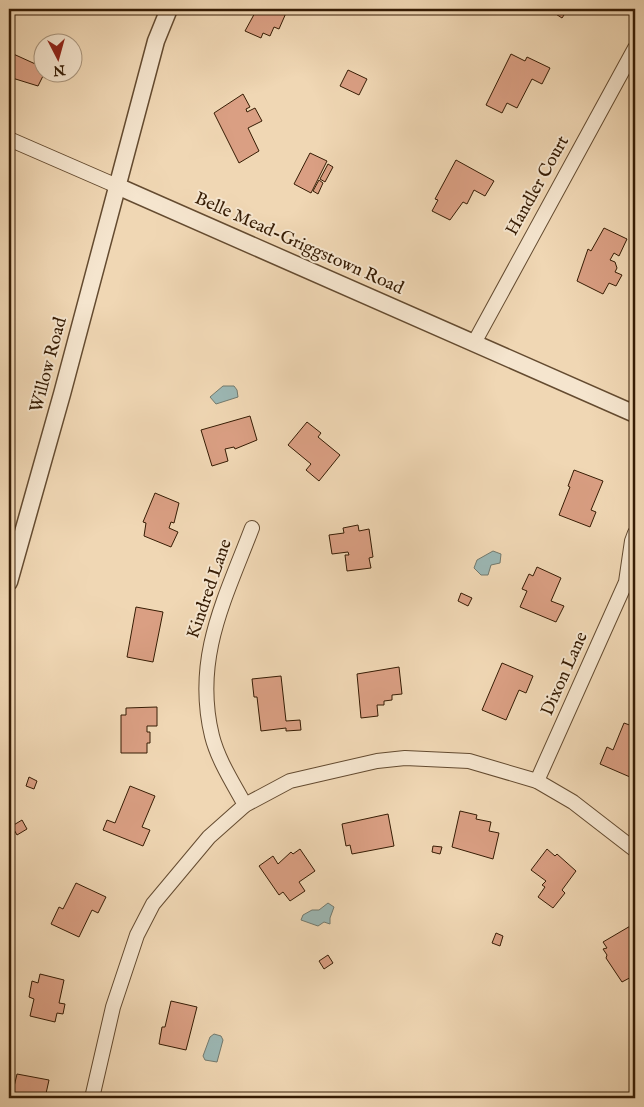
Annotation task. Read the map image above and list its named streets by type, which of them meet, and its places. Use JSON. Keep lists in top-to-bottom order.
{
  "streets": {
    "street": [
      "Handler Court",
      "Belle Mead-Griggstown Road",
      "Willow Road",
      "Kindred Lane",
      "Dixon Lane"
    ]
  },
  "crossings": [
    ["Handler Court", "Belle Mead-Griggstown Road"],
    ["Belle Mead-Griggstown Road", "Willow Road"]
  ],
  "north": "bottom"
}
